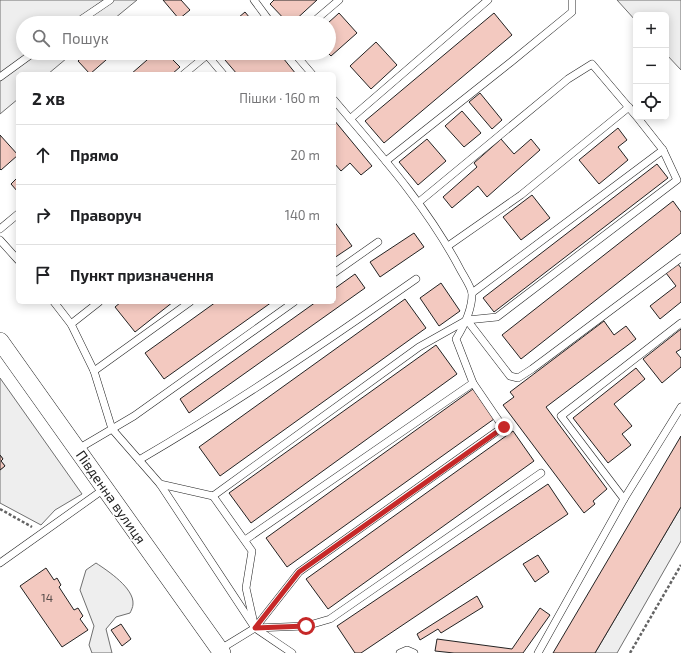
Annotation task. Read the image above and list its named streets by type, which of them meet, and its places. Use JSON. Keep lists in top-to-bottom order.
{
  "streets": {
    "street": ["Південна вулиця"]
  },
  "house_numbers": ["14"],
  "page": {
    "map_buttons": ["+", "−"],
    "search": "Пошук",
    "heading": ["2 хв", "Пішки · 160 m"],
    "list": [
      ["Прямо", "20 m"],
      ["Праворуч", "140 m"],
      "Пункт призначення"
    ]
  }
}
